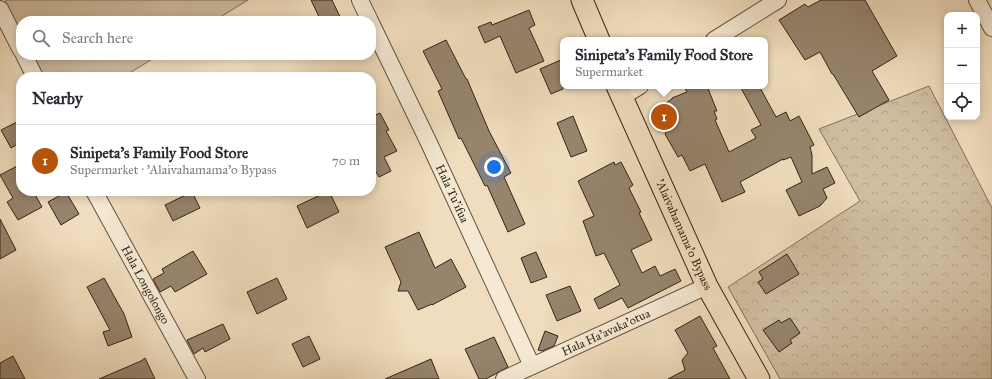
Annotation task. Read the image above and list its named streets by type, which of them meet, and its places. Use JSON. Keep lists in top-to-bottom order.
{
  "streets": {
    "main road": ["'Alaivahamama'o Bypass"],
    "street": ["Hala Tu'ifua", "Hala Longolongo", "Hala Ha'avaka'otua"]
  },
  "crossings": [
    ["Hala Tu'ifua", "Hala Ha'avaka'otua"],
    ["'Alaivahamama'o Bypass", "Hala Ha'avaka'otua"]
  ],
  "page": {
    "map_buttons": ["+", "−"],
    "search": "Search here",
    "popup": ["Sinipeta's Family Food Store", "Supermarket"],
    "heading": "Nearby",
    "pins": "1",
    "list": [
      {
        "mark": "1",
        "name": "Sinipeta's Family Food Store",
        "note": "Supermarket · 'Alaivahamama'o Bypass",
        "value": "70 m"
      }
    ]
  }
}
